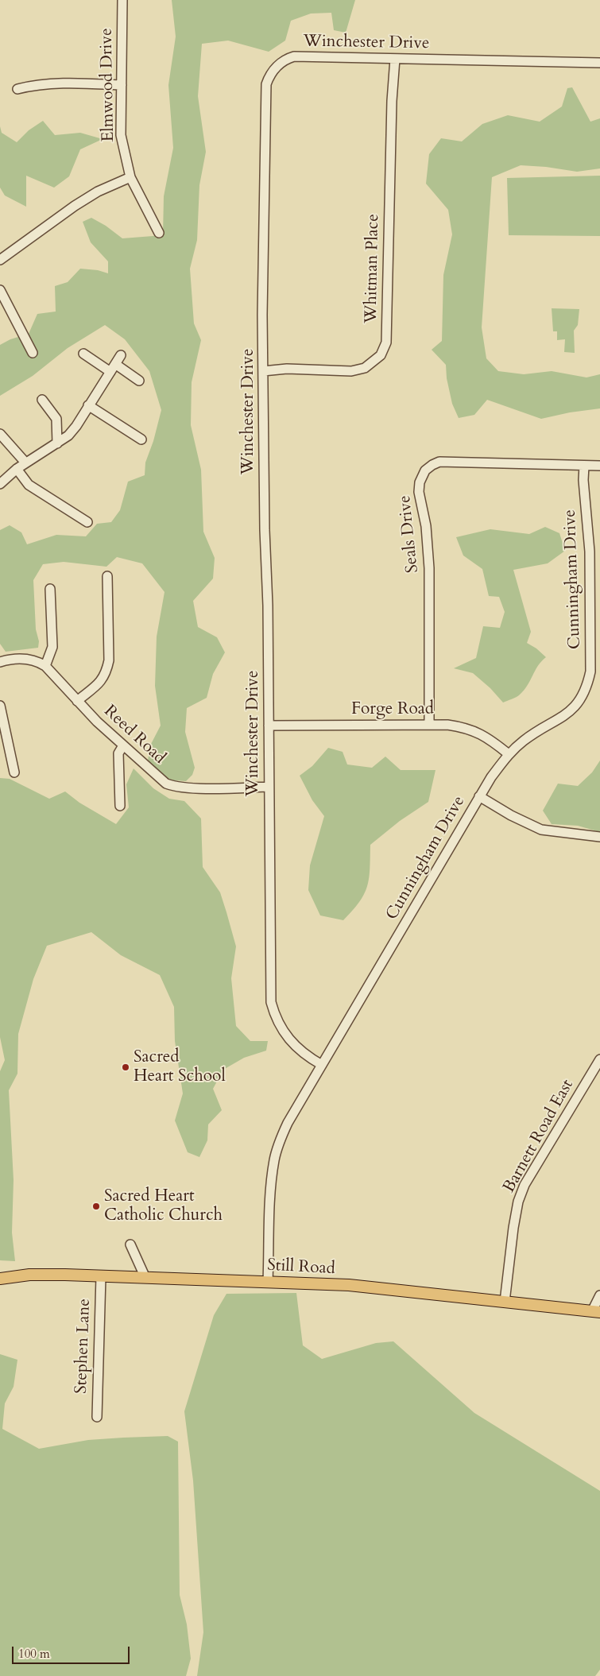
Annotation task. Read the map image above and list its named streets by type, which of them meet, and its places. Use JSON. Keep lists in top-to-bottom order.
{
  "streets": {
    "main road": ["Still Road"],
    "street": [
      "Winchester Drive",
      "Elmwood Drive",
      "Whitman Place",
      "Seals Drive",
      "Cunningham Drive",
      "Forge Road",
      "Reed Road",
      "Barnett Road East",
      "Stephen Lane"
    ]
  },
  "crossings": [
    ["Winchester Drive", "Whitman Place"],
    ["Winchester Drive", "Cunningham Drive"],
    ["Winchester Drive", "Forge Road"],
    ["Winchester Drive", "Reed Road"],
    ["Seals Drive", "Cunningham Drive"],
    ["Seals Drive", "Forge Road"],
    ["Cunningham Drive", "Forge Road"],
    ["Cunningham Drive", "Still Road"],
    ["Barnett Road East", "Still Road"],
    ["Still Road", "Stephen Lane"]
  ],
  "places": ["Sacred Heart School", "Sacred Heart Catholic Church"],
  "scale_bar": "100 m"
}
